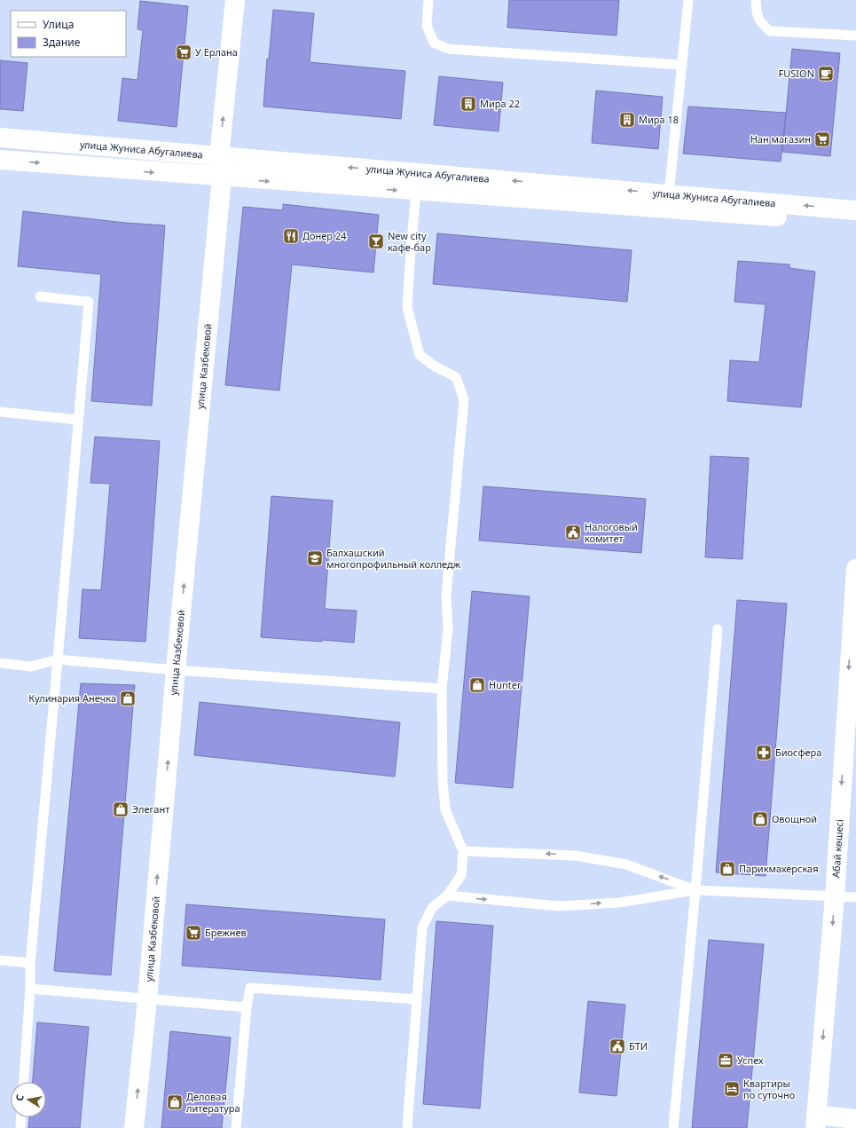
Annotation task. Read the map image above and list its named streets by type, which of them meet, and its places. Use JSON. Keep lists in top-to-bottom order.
{
  "streets": {
    "main road": ["улица Жуниса Абугалиева", "улица Казбековой", "Абай көшесі"]
  },
  "crossings": [
    ["улица Жуниса Абугалиева", "улица Казбековой"]
  ],
  "one_way": ["улица Казбековой", "Абай көшесі"],
  "places": {
    "supermarket": ["У Ерлана", "Нан магазин", "Брежнев"],
    "cafe": ["FUSION"],
    "building": ["Мира 22", "Мира 18"],
    "restaurant": ["Донер 24"],
    "bar": ["New city кафе-бар"],
    "public building": ["Налоговый комитет", "БТИ"],
    "school or university": ["Балхашский многопрофильный колледж"],
    "shop": [
      "Hunter",
      "Кулинария Анечка",
      "Элегант",
      "Овощной",
      "Парикмахерская",
      "Деловая литература"
    ],
    "pharmacy": ["Биосфера"],
    "office": ["Успех"],
    "hotel": ["Квартиры по суточно"]
  },
  "legend": ["Улица", "Здание"],
  "north": "left"
}
